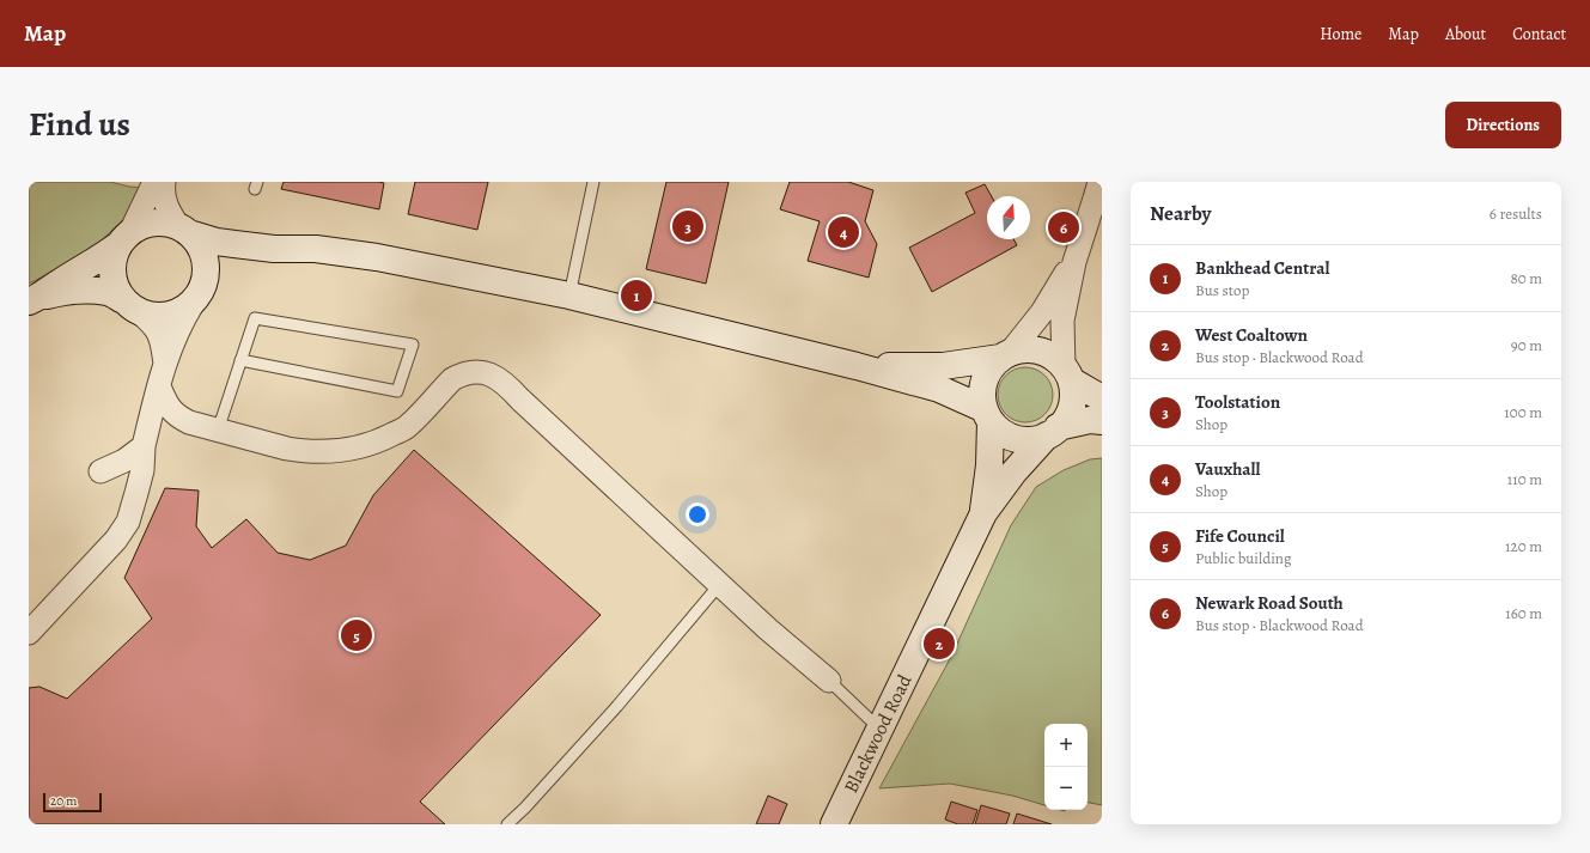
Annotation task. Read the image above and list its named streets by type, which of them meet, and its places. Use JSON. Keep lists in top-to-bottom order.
{
  "streets": {
    "main road": ["Blackwood Road"]
  },
  "scale_bar": "20 m",
  "north": "top",
  "page": {
    "header": "Map",
    "nav": [
      "Home",
      "Map",
      "About",
      "Contact"
    ],
    "title": "Find us",
    "buttons": "Directions",
    "heading": ["Nearby", "6 results"],
    "pins": [
      "3",
      "6",
      "4",
      "1",
      "5",
      "2"
    ],
    "list": [
      {
        "mark": "1",
        "name": "Bankhead Central",
        "note": "Bus stop",
        "value": "80 m"
      },
      {
        "mark": "2",
        "name": "West Coaltown",
        "note": "Bus stop · Blackwood Road",
        "value": "90 m"
      },
      {
        "mark": "3",
        "name": "Toolstation",
        "note": "Shop",
        "value": "100 m"
      },
      {
        "mark": "4",
        "name": "Vauxhall",
        "note": "Shop",
        "value": "110 m"
      },
      {
        "mark": "5",
        "name": "Fife Council",
        "note": "Public building",
        "value": "120 m"
      },
      {
        "mark": "6",
        "name": "Newark Road South",
        "note": "Bus stop · Blackwood Road",
        "value": "160 m"
      }
    ],
    "map_buttons": ["+", "−"],
    "scale": "20 m"
  }
}
